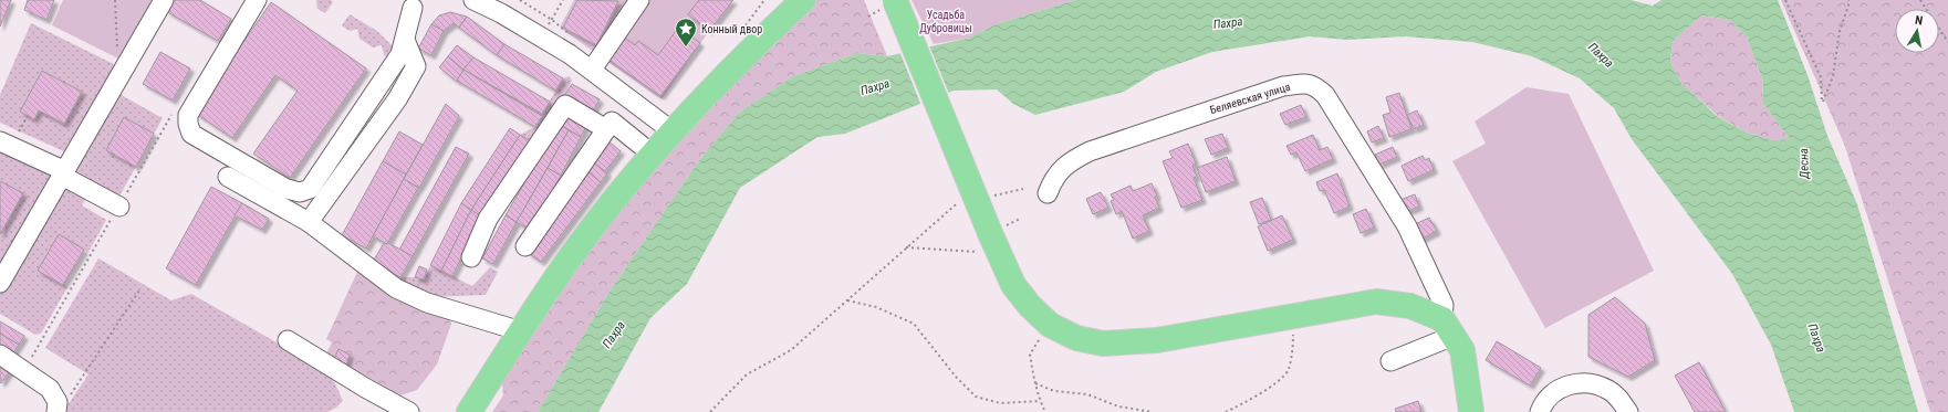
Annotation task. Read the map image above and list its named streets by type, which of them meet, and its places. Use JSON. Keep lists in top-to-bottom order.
{
  "streets": {
    "main road": ["Беляевская улица"]
  },
  "water": ["Пахра", "Десна"],
  "parks": ["Усадьба Дубровицы"],
  "places": {
    "place": ["Конный двор"]
  },
  "north": "top"
}
